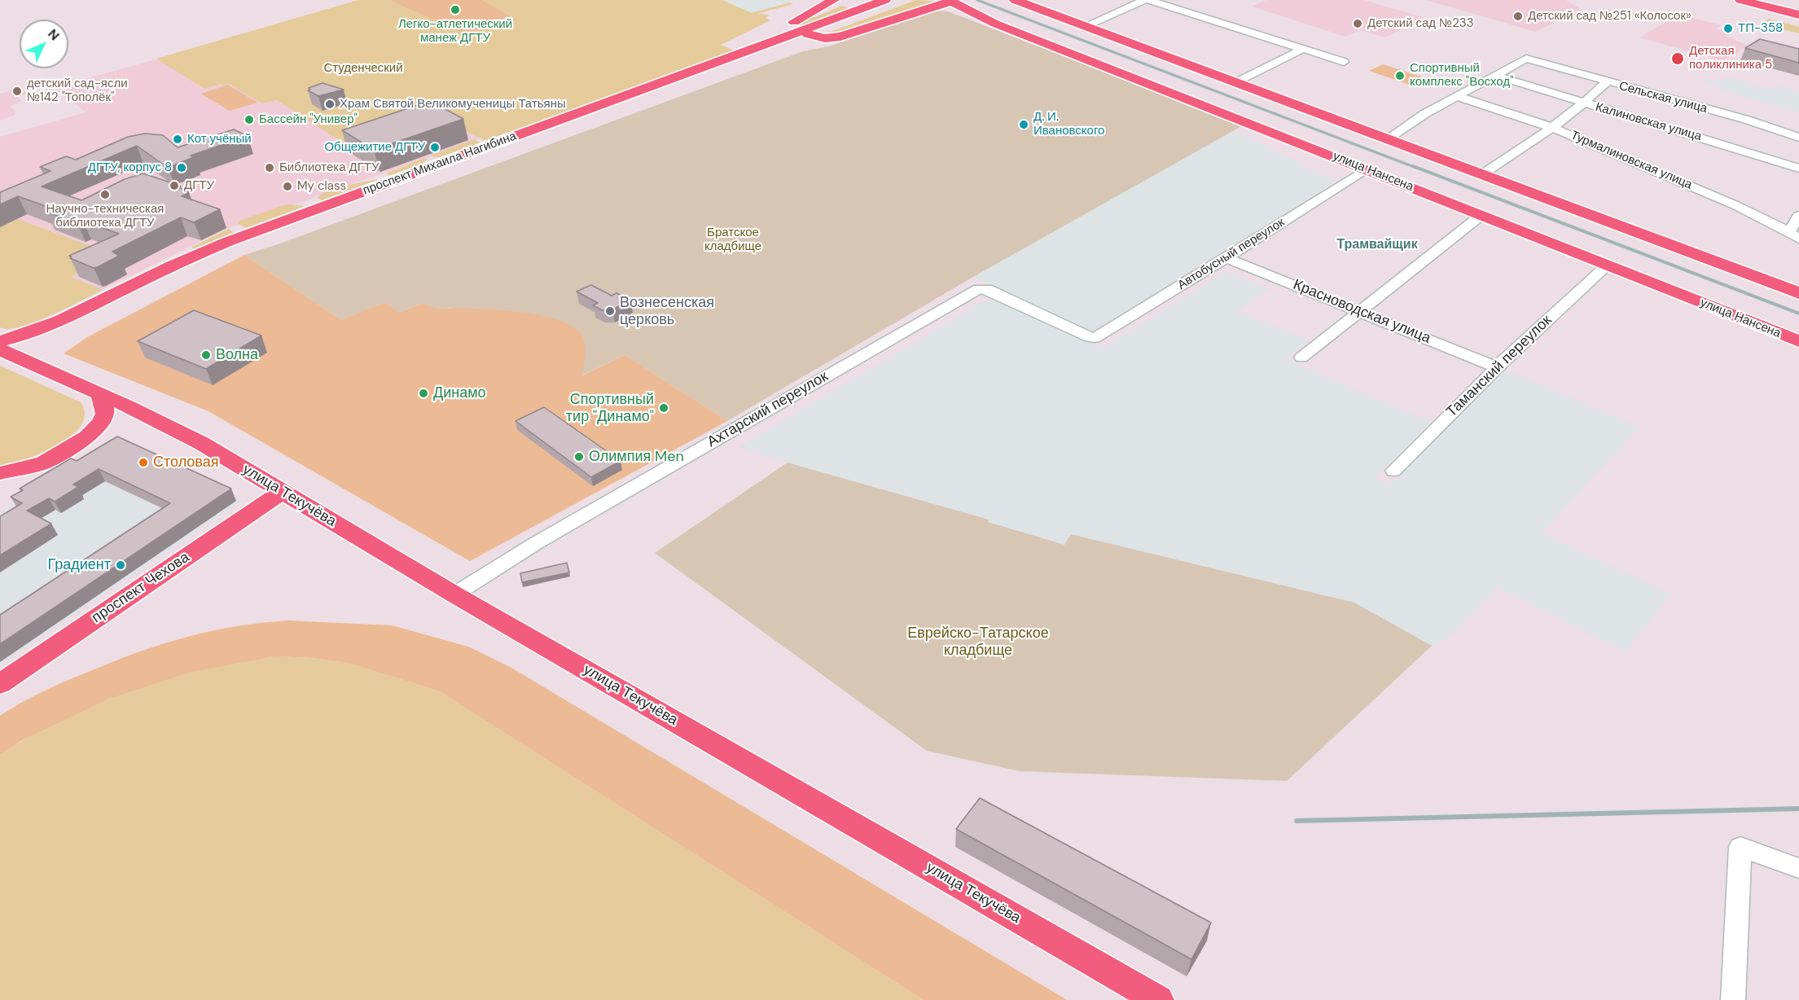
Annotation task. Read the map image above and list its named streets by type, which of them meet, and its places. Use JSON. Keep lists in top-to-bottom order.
{
  "streets": {
    "main road": [
      "проспект Михаила Нагибина",
      "улица Нансена",
      "улица Текучёва",
      "проспект Чехова"
    ],
    "street": [
      "Сельская улица",
      "Калиновская улица",
      "Турмалиновская улица",
      "Автобусный переулок",
      "Красноводская улица",
      "Таманский переулок",
      "Ахтарский переулок"
    ]
  },
  "crossings": [
    ["Сельская улица", "Калиновская улица"],
    ["проспект Михаила Нагибина", "улица Текучёва"],
    ["улица Нансена", "Автобусный переулок"],
    ["улица Нансена", "Таманский переулок"],
    ["Автобусный переулок", "Красноводская улица"],
    ["Автобусный переулок", "Ахтарский переулок"],
    ["Красноводская улица", "Таманский переулок"],
    ["Ахтарский переулок", "улица Текучёва"],
    ["улица Текучёва", "проспект Чехова"]
  ],
  "districts": ["Трамвайщик"],
  "parks": ["Студенческий", "Братское кладбище", "Еврейско-Татарское кладбище"],
  "places": [
    "Легко-атлетический манеж ДГТУ",
    "Детский сад №251 «Колосок»",
    "Детский сад №233",
    "ТП-358",
    "Детская поликлиника 5",
    "Спортивный комплекс \"Восход\"",
    "детский сад-ясли №142 \"Тополёк\"",
    "Храм Святой Великомученицы Татьяны",
    "Бассейн \"Универ\"",
    "Д. И. Ивановского",
    "Кот учёный",
    "Общежитие ДГТУ",
    "ДГТУ, корпус 8",
    "Библиотека ДГТУ",
    "ДГТУ",
    "My class",
    "Научно-техническая библиотека ДГТУ",
    "Вознесенская церковь",
    "Волна",
    "Динамо",
    "Спортивный тир \"Динамо\"",
    "Олимпия Men",
    "Столовая",
    "Градиент"
  ],
  "north": "top right"
}
